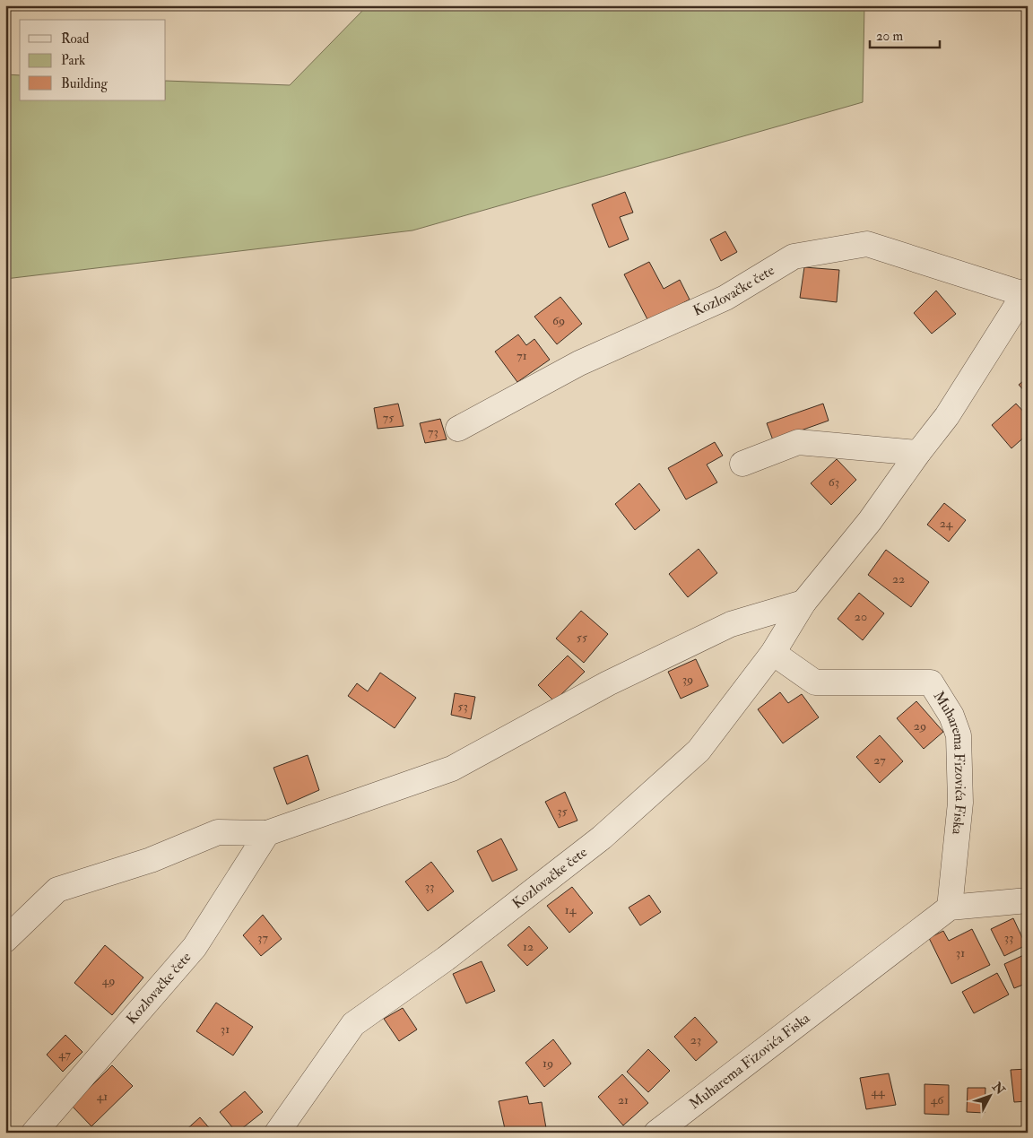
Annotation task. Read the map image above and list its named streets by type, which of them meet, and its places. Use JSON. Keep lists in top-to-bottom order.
{
  "streets": {
    "street": ["Kozlovačke čete", "Muharema Fizovića Fiska"]
  },
  "crossings": [
    ["Kozlovačke čete", "Muharema Fizovića Fiska"]
  ],
  "house_numbers": [
    "69",
    "71",
    "75",
    "73",
    "63",
    "24",
    "22",
    "20",
    "55",
    "39",
    "53",
    "29",
    "27",
    "35",
    "33",
    "14",
    "37",
    "33",
    "12",
    "31",
    "49",
    "31",
    "23",
    "47",
    "19",
    "44",
    "41",
    "21",
    "46"
  ],
  "legend": ["Road", "Park", "Building"],
  "scale_bar": "20 m",
  "north": "top right"
}
